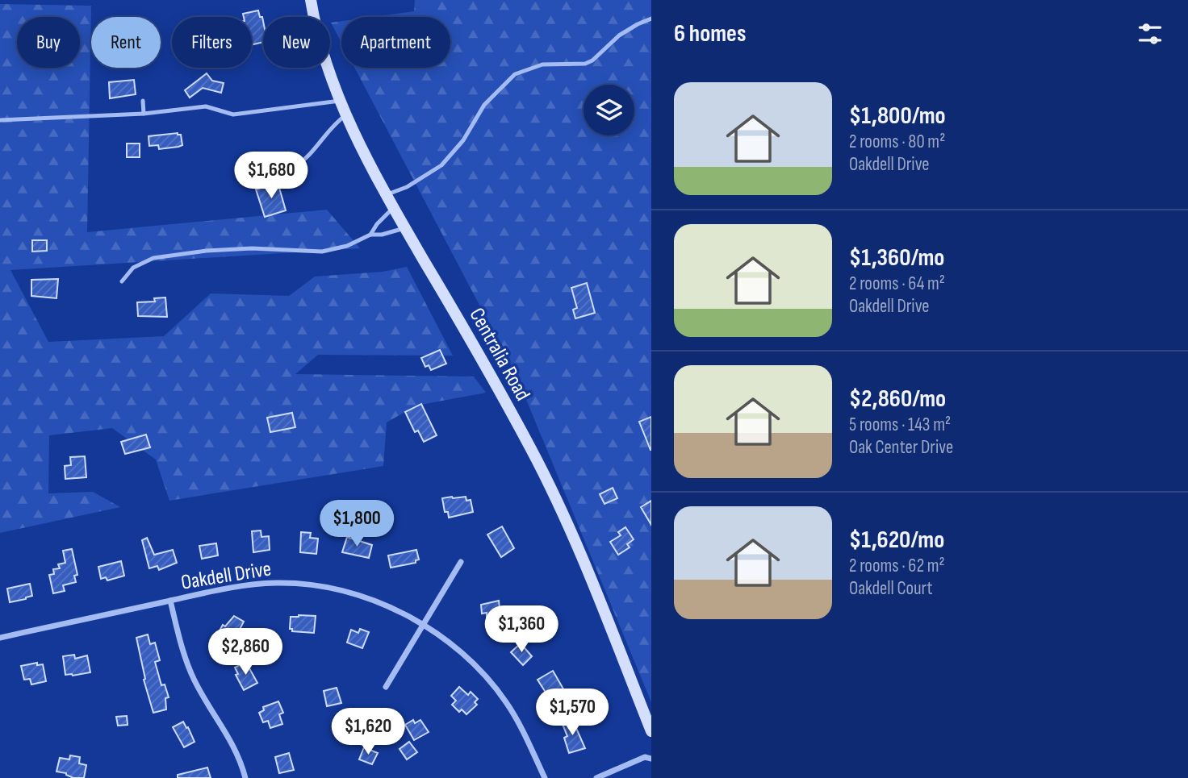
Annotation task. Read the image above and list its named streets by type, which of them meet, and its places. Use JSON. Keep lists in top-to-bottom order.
{
  "streets": {
    "main road": ["Centralia Road"],
    "street": ["Oakdell Drive"]
  },
  "page": {
    "heading": "6 homes",
    "chip": [
      "Buy",
      "Rent",
      "Filters",
      "New",
      "Apartment"
    ],
    "list": [
      {
        "name": "$1,800/mo",
        "note": "2 rooms · 80 m² · Oakdell Drive"
      },
      {
        "name": "$1,360/mo",
        "note": "2 rooms · 64 m² · Oakdell Drive"
      },
      {
        "name": "$2,860/mo",
        "note": "5 rooms · 143 m² · Oak Center Drive"
      },
      {
        "name": "$1,620/mo",
        "note": "2 rooms · 62 m² · Oakdell Court"
      }
    ],
    "price": [
      "$1,680",
      "$1,800",
      "$1,360",
      "$2,860",
      "$1,570",
      "$1,620"
    ]
  }
}
